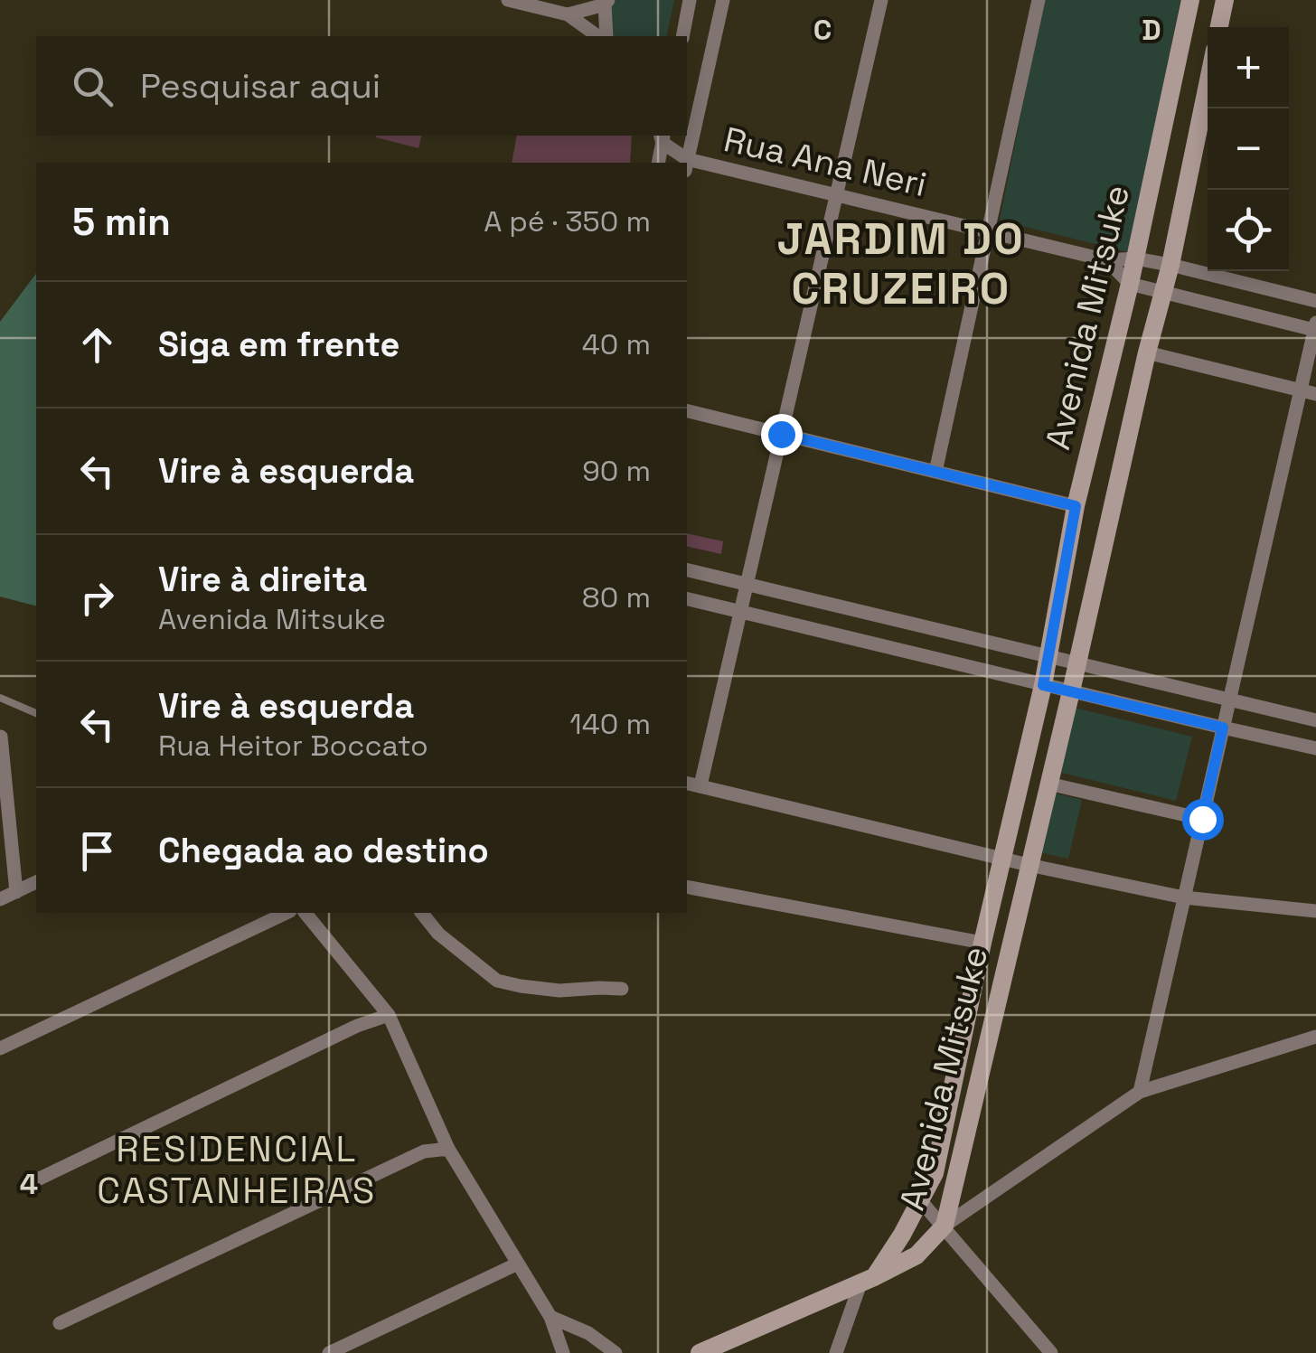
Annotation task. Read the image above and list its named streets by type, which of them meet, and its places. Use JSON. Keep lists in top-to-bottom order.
{
  "streets": {
    "main road": ["Avenida Mitsuke"],
    "street": ["Rua Ana Neri"]
  },
  "crossings": [
    ["Rua Ana Neri", "Avenida Mitsuke"]
  ],
  "districts": ["JARDIM DO CRUZEIRO", "RESIDENCIAL CASTANHEIRAS"],
  "page": {
    "map_buttons": ["+", "−"],
    "search": "Pesquisar aqui",
    "heading": ["5 min", "A pé · 350 m"],
    "list": [
      ["Siga em frente", "40 m"],
      ["Vire à esquerda", "90 m"],
      ["Vire à direita", "Avenida Mitsuke", "80 m"],
      ["Vire à esquerda", "Rua Heitor Boccato", "140 m"],
      "Chegada ao destino"
    ]
  },
  "grid": {
    "columns": ["C", "D"],
    "rows": ["4"]
  }
}
